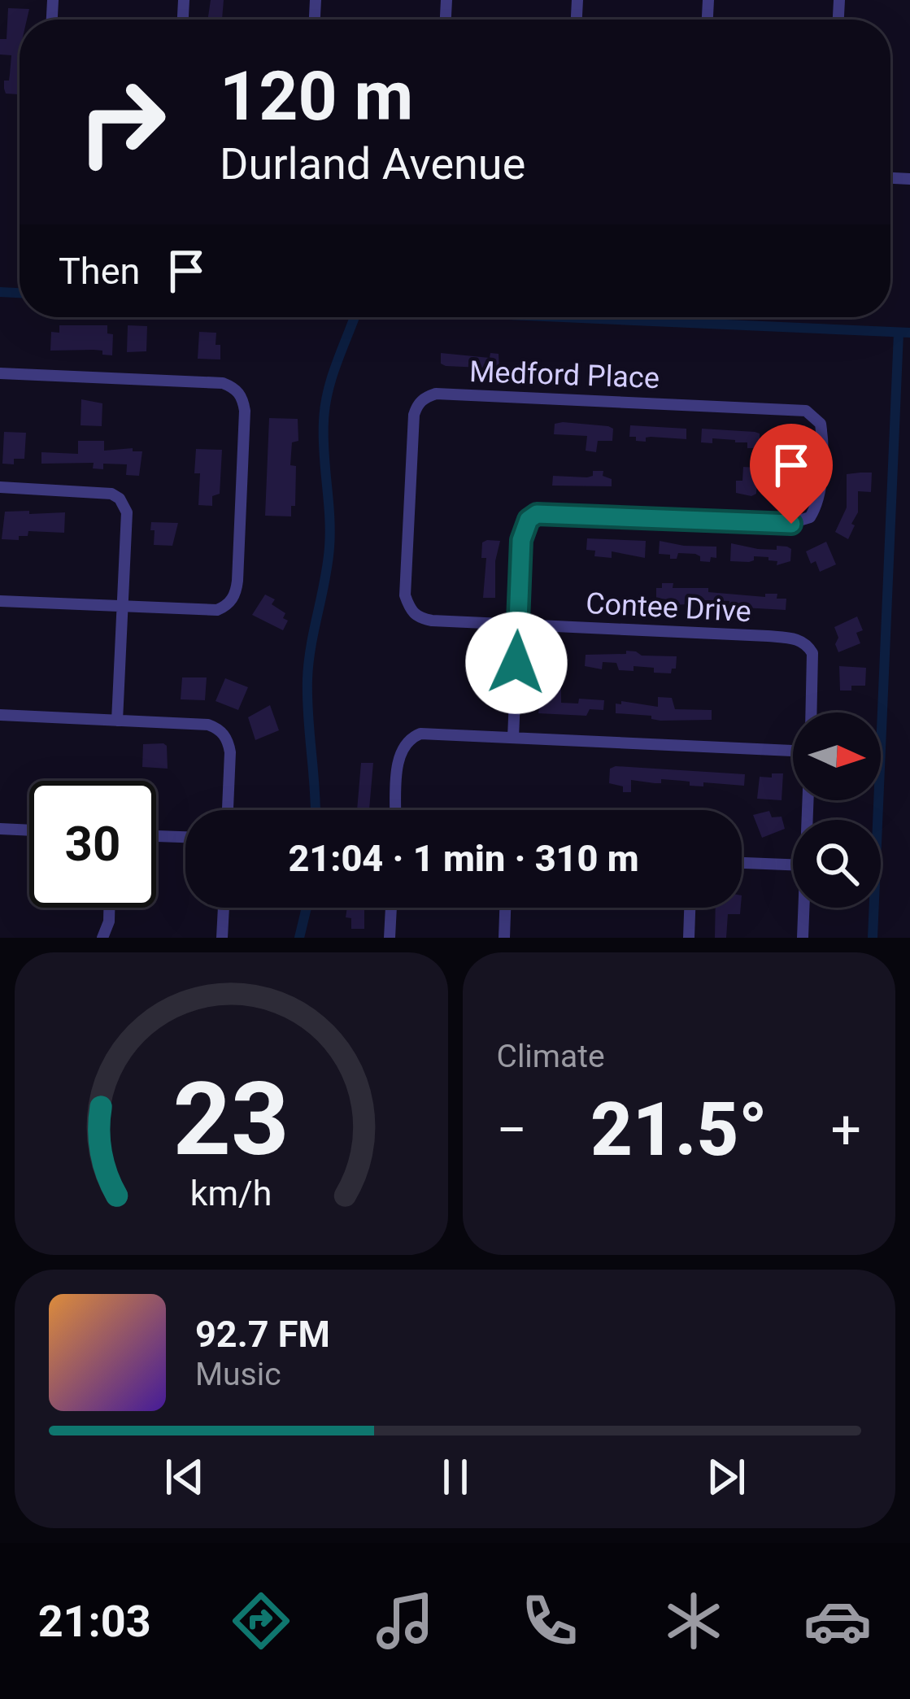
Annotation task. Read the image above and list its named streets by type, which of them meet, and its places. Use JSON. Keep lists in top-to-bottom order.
{
  "streets": {
    "street": ["Medford Place", "Contee Drive"]
  },
  "crossings": [
    ["Medford Place", "Contee Drive"]
  ],
  "north": "right",
  "page": {
    "turn": ["120 m", "Durland Avenue"],
    "then": "Then",
    "limit": "30",
    "trip": "21:04 · 1 min · 310 m",
    "tile": "Climate",
    "heat": ["−", "21.5°", "+"],
    "song": ["92.7 FM", "Music"],
    "tabs": "21:03",
    "gauge": ["23", "km/h"]
  }
}
